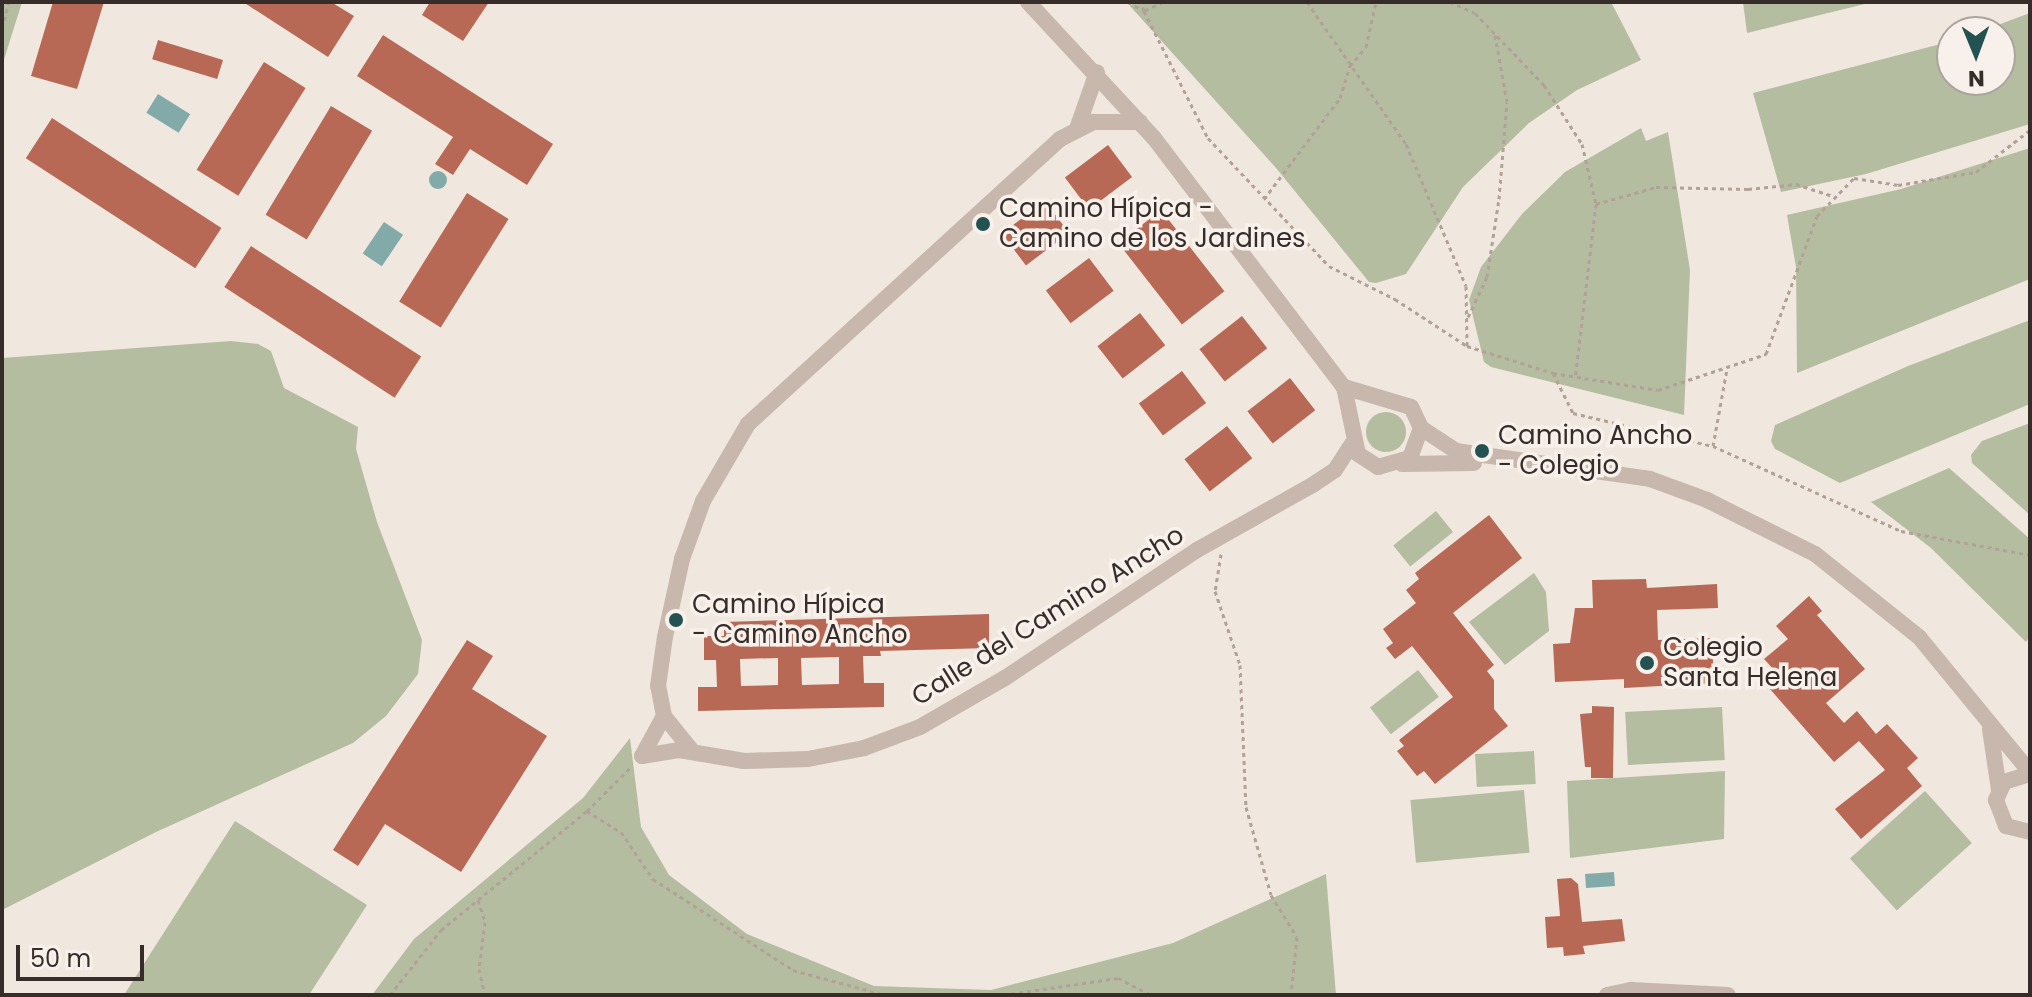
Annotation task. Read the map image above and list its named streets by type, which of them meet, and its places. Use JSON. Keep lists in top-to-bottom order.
{
  "streets": {
    "street": ["Calle del Camino Ancho"]
  },
  "places": [
    "Camino Hípica - Camino de los Jardines",
    "Camino Ancho - Colegio",
    "Camino Hípica - Camino Ancho",
    "Colegio Santa Helena"
  ],
  "scale_bar": "50 m",
  "north": "bottom"
}
